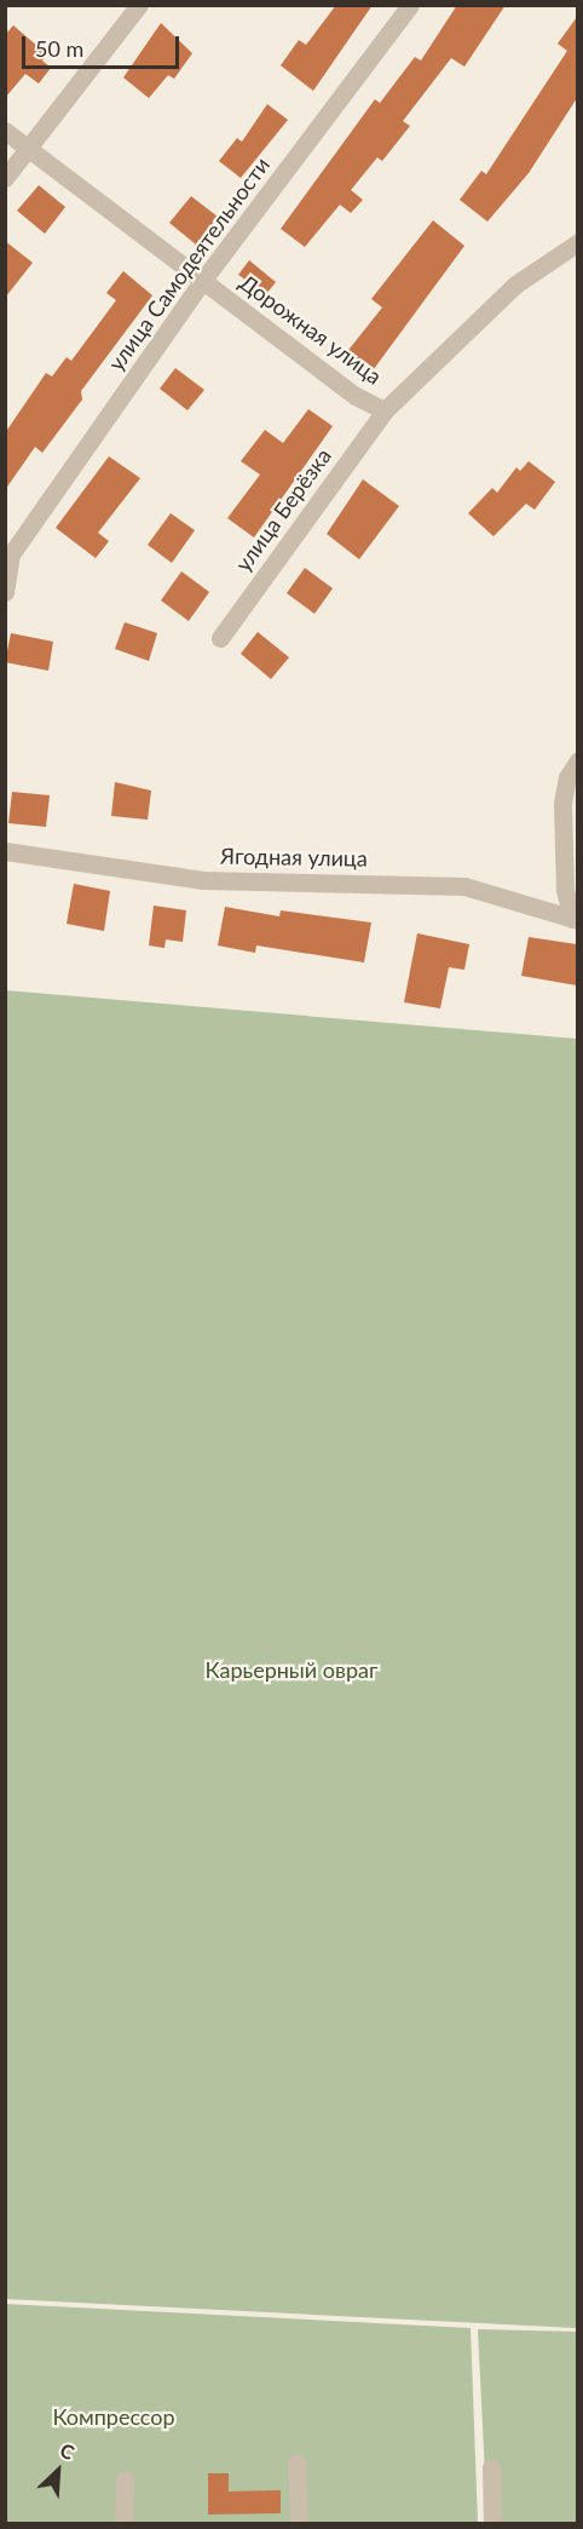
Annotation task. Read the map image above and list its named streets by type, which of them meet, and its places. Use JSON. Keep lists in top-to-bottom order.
{
  "streets": {
    "street": [
      "улица Самодеятельности",
      "Дорожная улица",
      "улица Берёзка",
      "Ягодная улица"
    ]
  },
  "crossings": [
    ["улица Самодеятельности", "Дорожная улица"],
    ["Дорожная улица", "улица Берёзка"]
  ],
  "parks": ["Карьерный овраг", "Компрессор"],
  "scale_bar": "50 m",
  "north": "top right"
}
